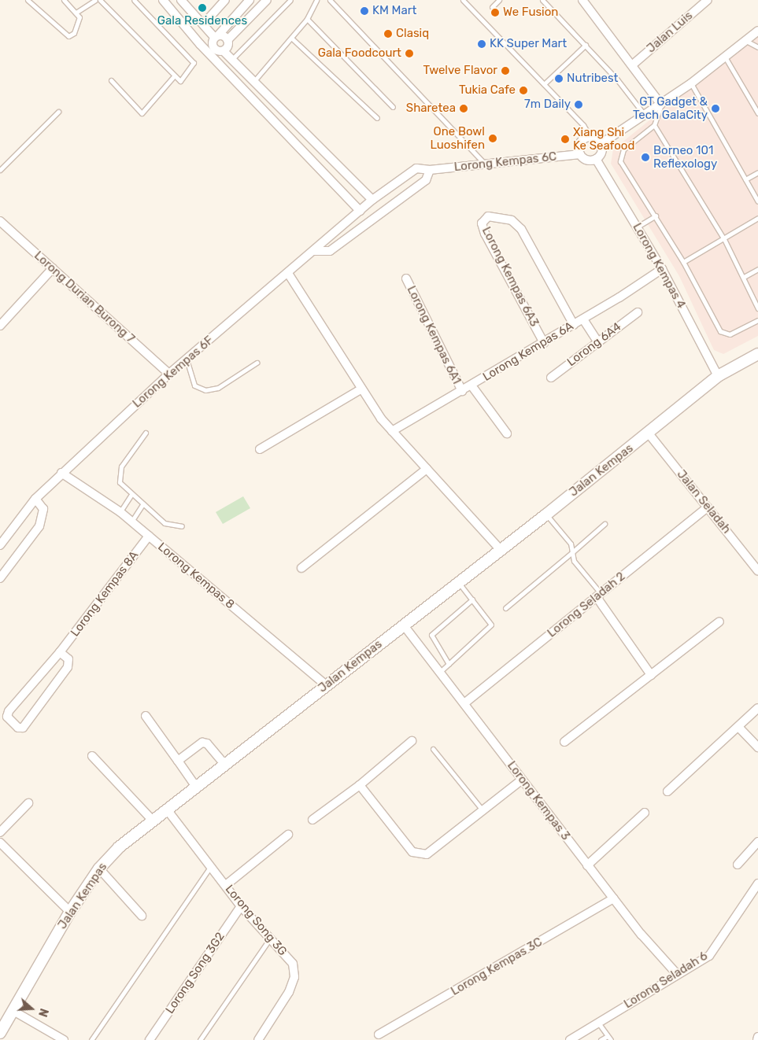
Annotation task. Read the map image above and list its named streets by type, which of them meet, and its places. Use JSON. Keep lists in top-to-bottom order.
{
  "streets": {
    "street": [
      "Jalan Luis",
      "Lorong Kempas 6C",
      "Lorong Kempas 4",
      "Lorong Kempas 6A3",
      "Lorong Durian Burong 7",
      "Lorong Kempas 6A1",
      "Lorong 6A4",
      "Lorong Kempas 6A",
      "Lorong Kempas 6F",
      "Jalan Kempas",
      "Jalan Seladah",
      "Lorong Kempas 8",
      "Lorong Kempas 8A",
      "Lorong Seladah 2",
      "Lorong Kempas 3",
      "Lorong Song 3G",
      "Lorong Kempas 3C",
      "Lorong Song 3G2",
      "Lorong Seladah 6"
    ]
  },
  "crossings": [
    ["Lorong Kempas 6C", "Lorong Kempas 4"],
    ["Lorong Kempas 6C", "Lorong Kempas 6F"],
    ["Lorong Kempas 4", "Lorong Kempas 6A"],
    ["Lorong Kempas 4", "Jalan Kempas"],
    ["Lorong Kempas 6A3", "Lorong Kempas 6A"],
    ["Lorong Durian Burong 7", "Lorong Kempas 6F"],
    ["Lorong Kempas 6A1", "Lorong Kempas 6A"],
    ["Lorong Kempas 6F", "Lorong Kempas 8"],
    ["Jalan Kempas", "Jalan Seladah"],
    ["Jalan Kempas", "Lorong Kempas 8"],
    ["Jalan Kempas", "Lorong Kempas 3"],
    ["Jalan Kempas", "Lorong Song 3G"],
    ["Jalan Seladah", "Lorong Seladah 2"],
    ["Lorong Kempas 8", "Lorong Kempas 8A"],
    ["Lorong Seladah 2", "Lorong Kempas 3"],
    ["Lorong Kempas 3", "Lorong Kempas 3C"],
    ["Lorong Kempas 3", "Lorong Seladah 6"],
    ["Lorong Song 3G", "Lorong Song 3G2"]
  ],
  "places": [
    "Gala Residences",
    "KM Mart",
    "We Fusion",
    "Clasiq",
    "KK Super Mart",
    "Gala Foodcourt",
    "Twelve Flavor",
    "Nutribest",
    "Tukia Cafe",
    "7m Daily",
    "Sharetea",
    "GT Gadget & Tech GalaCity",
    "One Bowl Luoshifen",
    "Xiang Shi Ke Seafood",
    "Borneo 101 Reflexology"
  ],
  "north": "right"
}
